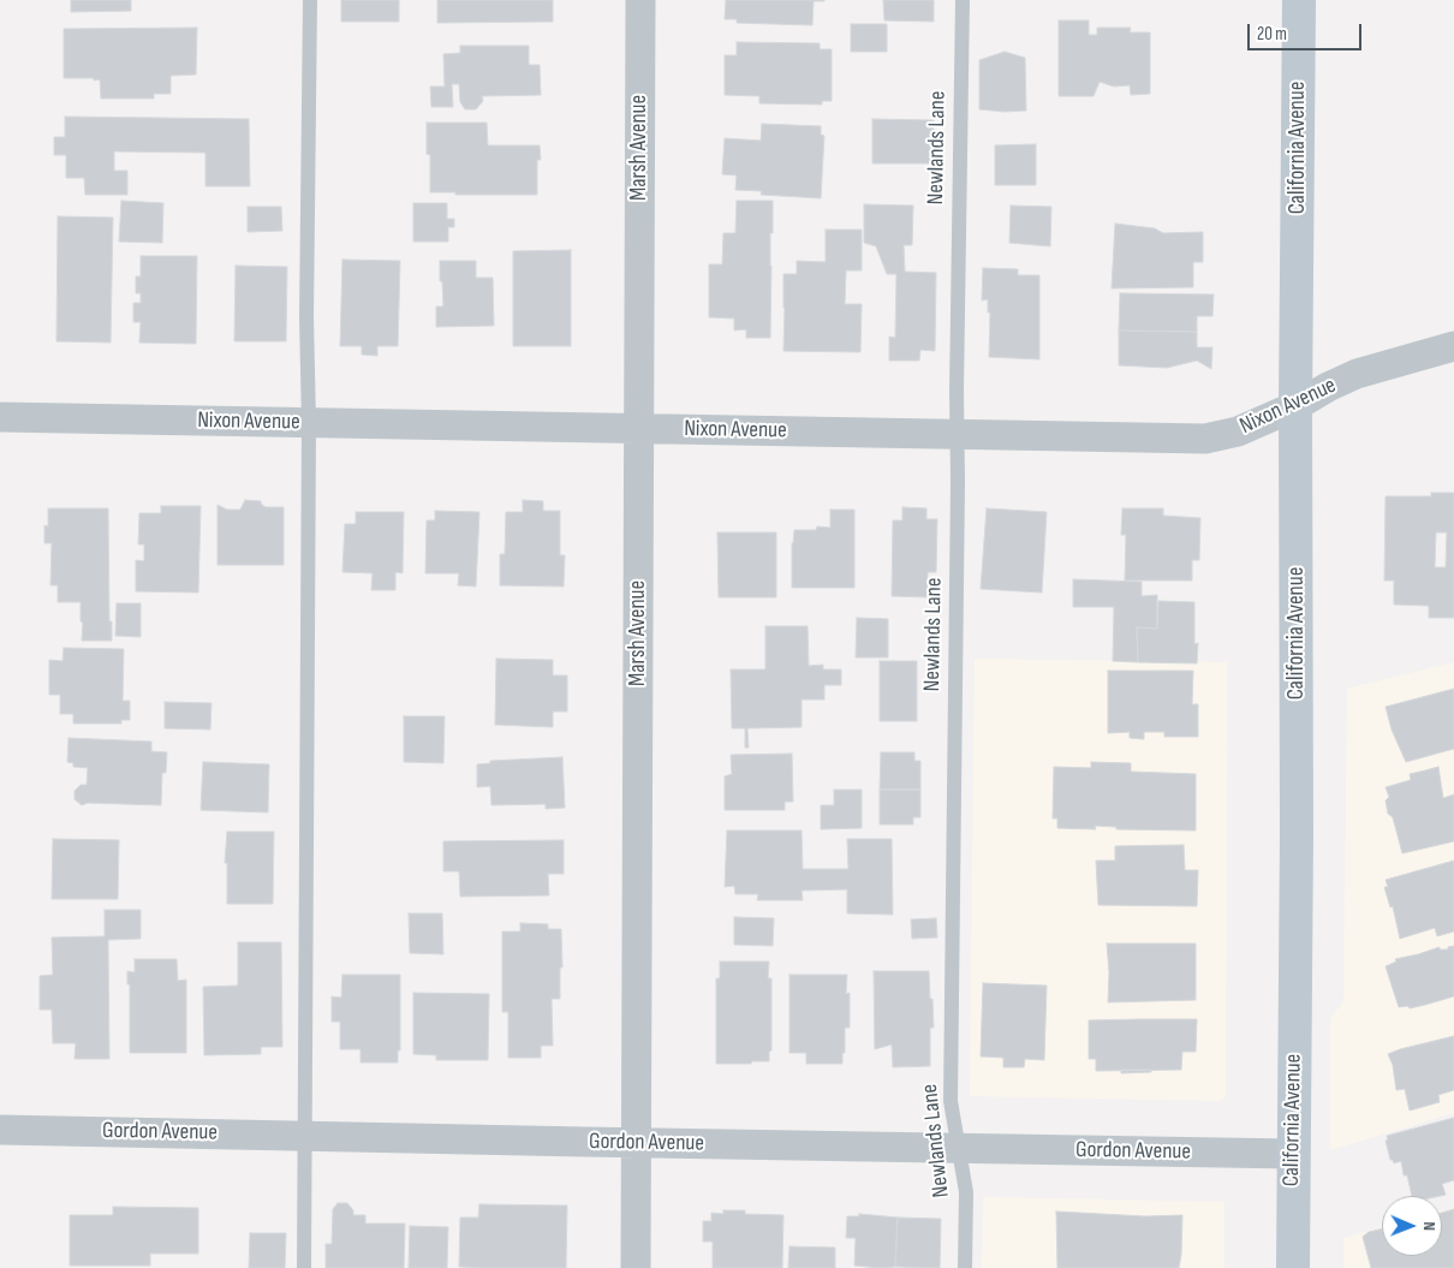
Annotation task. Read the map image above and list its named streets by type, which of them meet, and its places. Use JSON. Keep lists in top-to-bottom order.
{
  "streets": {
    "main road": ["California Avenue"],
    "street": ["Marsh Avenue", "Nixon Avenue", "Gordon Avenue"],
    "lane": ["Newlands Lane"]
  },
  "crossings": [
    ["Marsh Avenue", "Nixon Avenue"],
    ["Marsh Avenue", "Gordon Avenue"],
    ["Newlands Lane", "Nixon Avenue"],
    ["Newlands Lane", "Gordon Avenue"],
    ["California Avenue", "Nixon Avenue"],
    ["California Avenue", "Gordon Avenue"]
  ],
  "scale_bar": "20 m",
  "north": "right"
}
